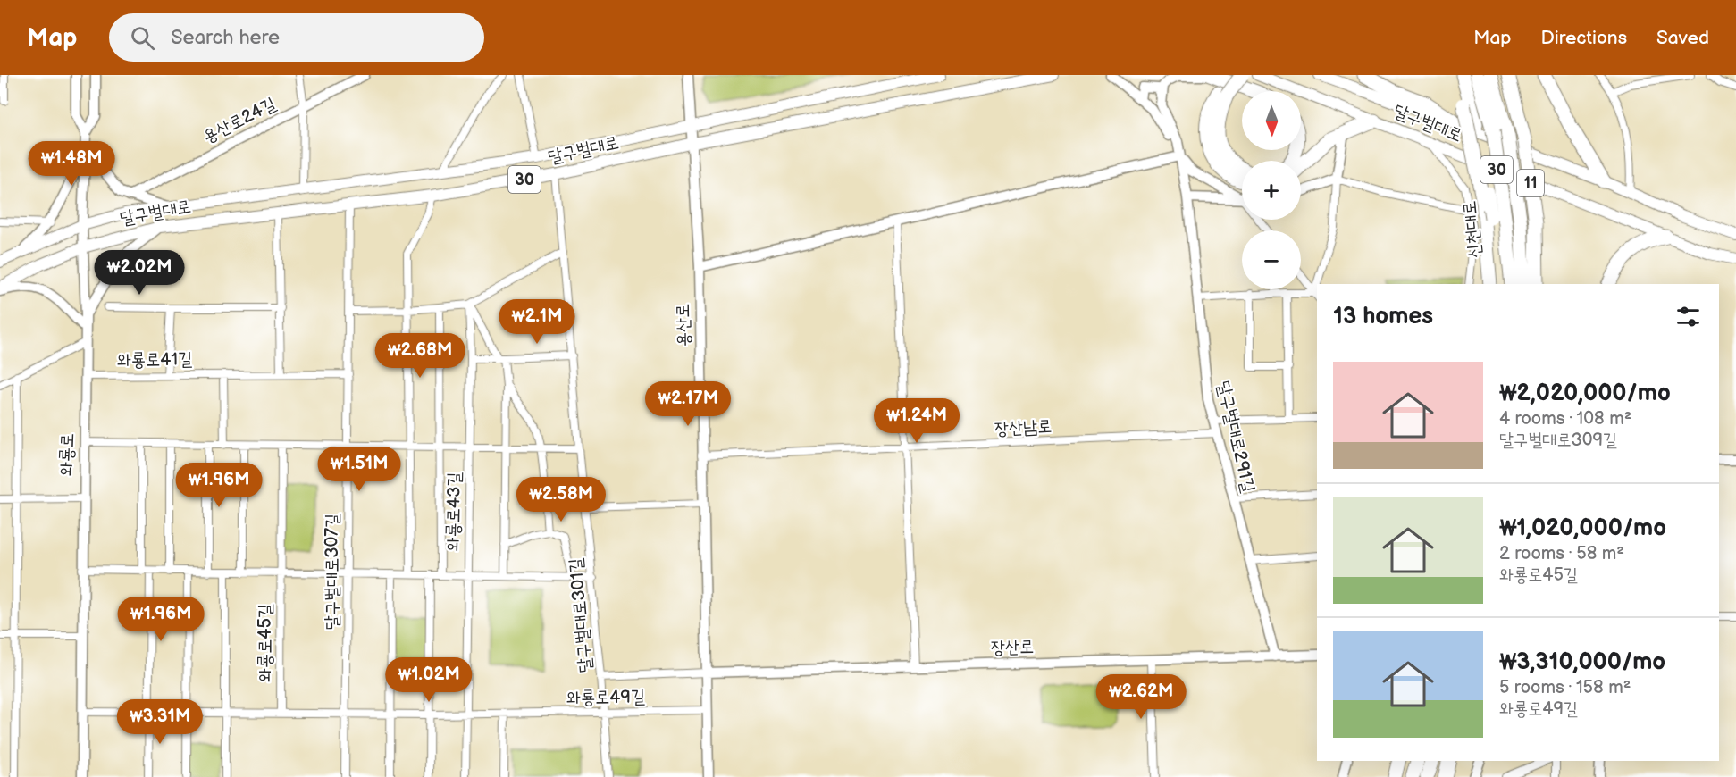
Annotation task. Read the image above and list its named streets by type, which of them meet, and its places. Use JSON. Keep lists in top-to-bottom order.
{
  "streets": {
    "highway": ["11", "신천대로"],
    "main road": ["달구벌대로", "30"],
    "street": [
      "용산로24길",
      "용산로",
      "와룡로41길",
      "장산남로",
      "달구벌대로291길",
      "와룡로",
      "와룡로43길",
      "달구벌대로307길",
      "달구벌대로301길",
      "와룡로45길",
      "장산로",
      "와룡로49길"
    ]
  },
  "crossings": [
    ["달구벌대로", "용산로"],
    ["달구벌대로", "와룡로"],
    ["달구벌대로", "달구벌대로307길"],
    ["달구벌대로", "달구벌대로301길"],
    ["용산로", "장산남로"],
    ["용산로", "장산로"],
    ["용산로", "와룡로49길"],
    ["와룡로41길", "와룡로"],
    ["와룡로41길", "달구벌대로307길"],
    ["장산남로", "달구벌대로291길"],
    ["달구벌대로291길", "장산로"],
    ["와룡로", "와룡로43길"],
    ["와룡로", "와룡로49길"],
    ["와룡로43길", "달구벌대로307길"],
    ["와룡로43길", "달구벌대로301길"],
    ["달구벌대로307길", "와룡로49길"],
    ["달구벌대로301길", "와룡로49길"],
    ["와룡로45길", "와룡로49길"]
  ],
  "north": "bottom",
  "page": {
    "header": "Map",
    "search": "Search here",
    "nav": ["Map", "Directions", "Saved"],
    "map_buttons": ["+", "−"],
    "price": [
      "₩1.48M",
      "₩2.02M",
      "₩2.1M",
      "₩2.68M",
      "₩2.17M",
      "₩1.24M",
      "₩1.51M",
      "₩1.96M",
      "₩2.58M",
      "₩1.96M",
      "₩1.02M",
      "₩2.62M",
      "₩3.31M"
    ],
    "heading": "13 homes",
    "list": [
      {
        "name": "₩2,020,000/mo",
        "note": "4 rooms · 108 m² · 달구벌대로309길"
      },
      {
        "name": "₩1,020,000/mo",
        "note": "2 rooms · 58 m² · 와룡로45길"
      },
      {
        "name": "₩3,310,000/mo",
        "note": "5 rooms · 158 m² · 와룡로49길"
      }
    ]
  }
}
